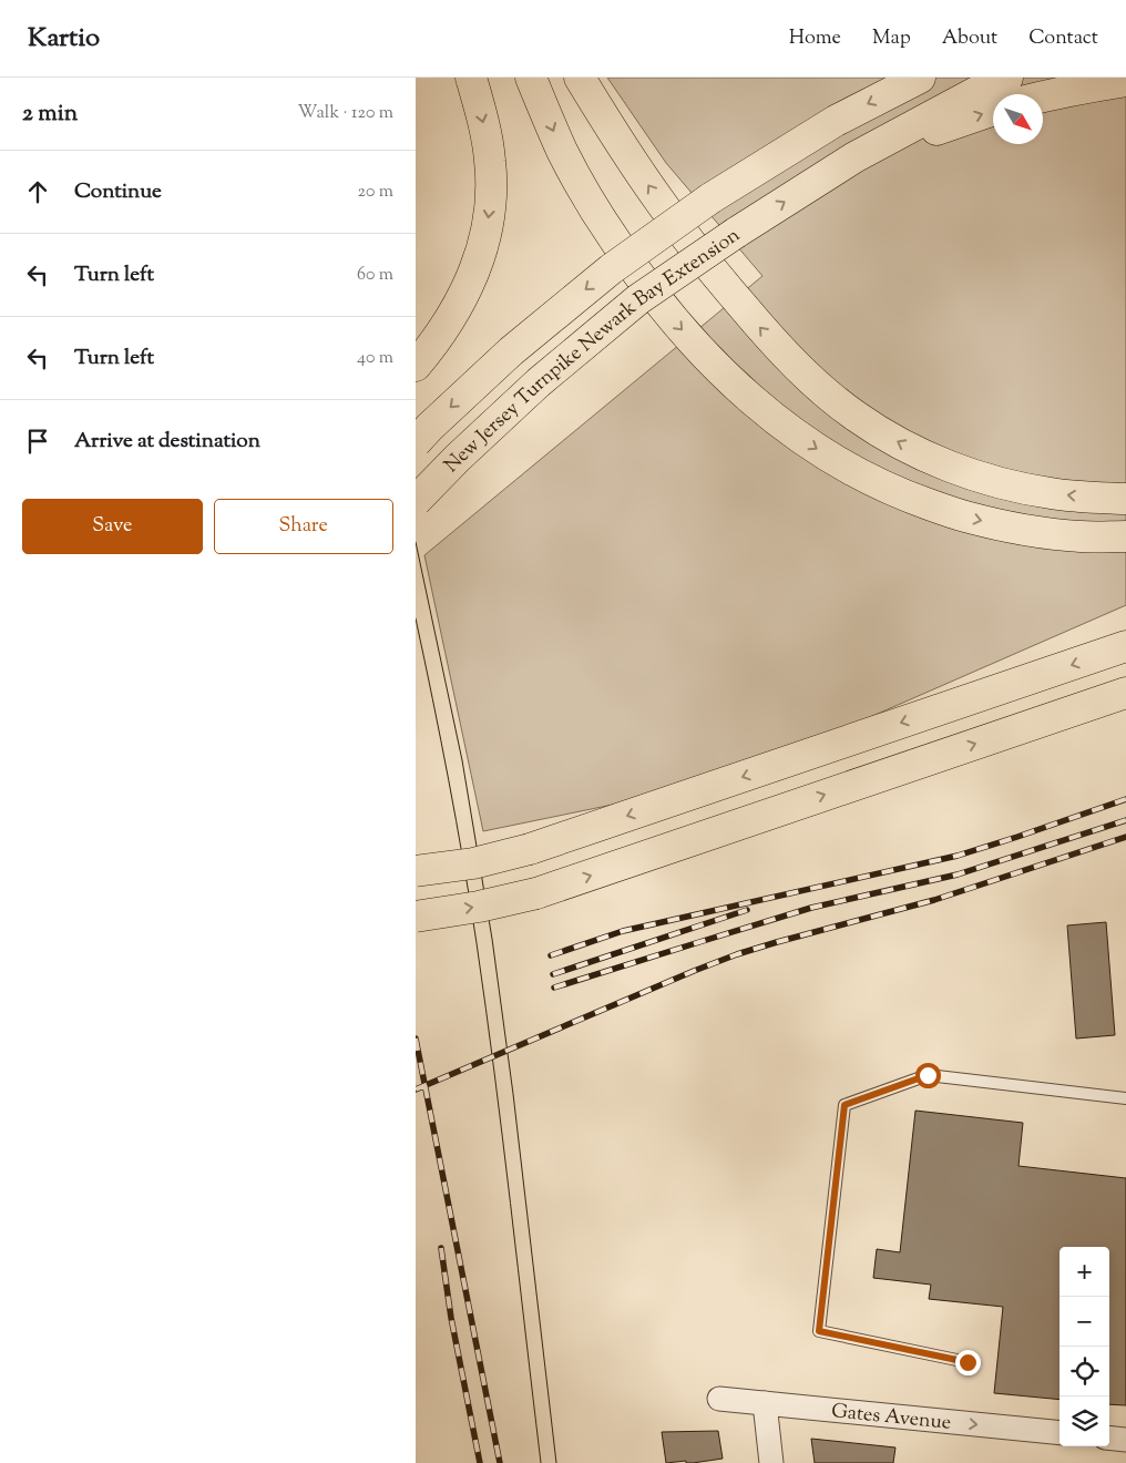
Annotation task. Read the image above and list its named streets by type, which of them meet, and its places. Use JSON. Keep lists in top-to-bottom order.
{
  "streets": {
    "highway": ["New Jersey Turnpike Newark Bay Extension"],
    "street": ["Gates Avenue"]
  },
  "one_way": ["Gates Avenue"],
  "north": "bottom right",
  "page": {
    "header": "Kartio",
    "nav": [
      "Home",
      "Map",
      "About",
      "Contact"
    ],
    "heading": ["2 min", "Walk · 120 m"],
    "list": [
      ["Continue", "20 m"],
      ["Turn left", "60 m"],
      ["Turn left", "40 m"],
      "Arrive at destination"
    ],
    "buttons": ["Save", "Share"],
    "map_buttons": ["+", "−"]
  }
}
